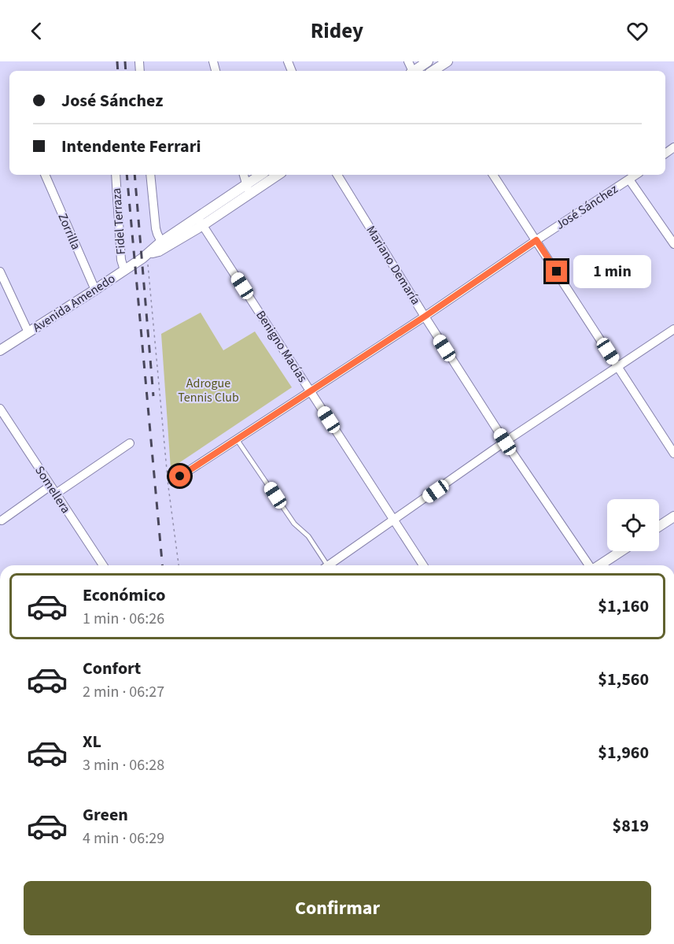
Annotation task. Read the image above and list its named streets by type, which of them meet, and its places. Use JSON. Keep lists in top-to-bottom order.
{
  "streets": {
    "street": [
      "José Sánchez",
      "Fidel Terraza",
      "Zorrilla",
      "Mariano Demaría",
      "Avenida Amenedo",
      "Benigno Macías",
      "Somellera"
    ]
  },
  "crossings": [
    ["José Sánchez", "Mariano Demaría"],
    ["José Sánchez", "Benigno Macías"],
    ["Fidel Terraza", "Avenida Amenedo"],
    ["Zorrilla", "Avenida Amenedo"],
    ["Avenida Amenedo", "Benigno Macías"]
  ],
  "parks": ["Adrogue Tennis Club"],
  "page": {
    "header": "Ridey",
    "banner": ["José Sánchez", "Intendente Ferrari"],
    "bubble": "1 min",
    "list": [
      {
        "name": "Económico",
        "note": "1 min · 06:26",
        "value": "$1,160"
      },
      {
        "name": "Confort",
        "note": "2 min · 06:27",
        "value": "$1,560"
      },
      {
        "name": "XL",
        "note": "3 min · 06:28",
        "value": "$1,960"
      },
      {
        "name": "Green",
        "note": "4 min · 06:29",
        "value": "$819"
      }
    ],
    "buttons": "Confirmar"
  }
}
